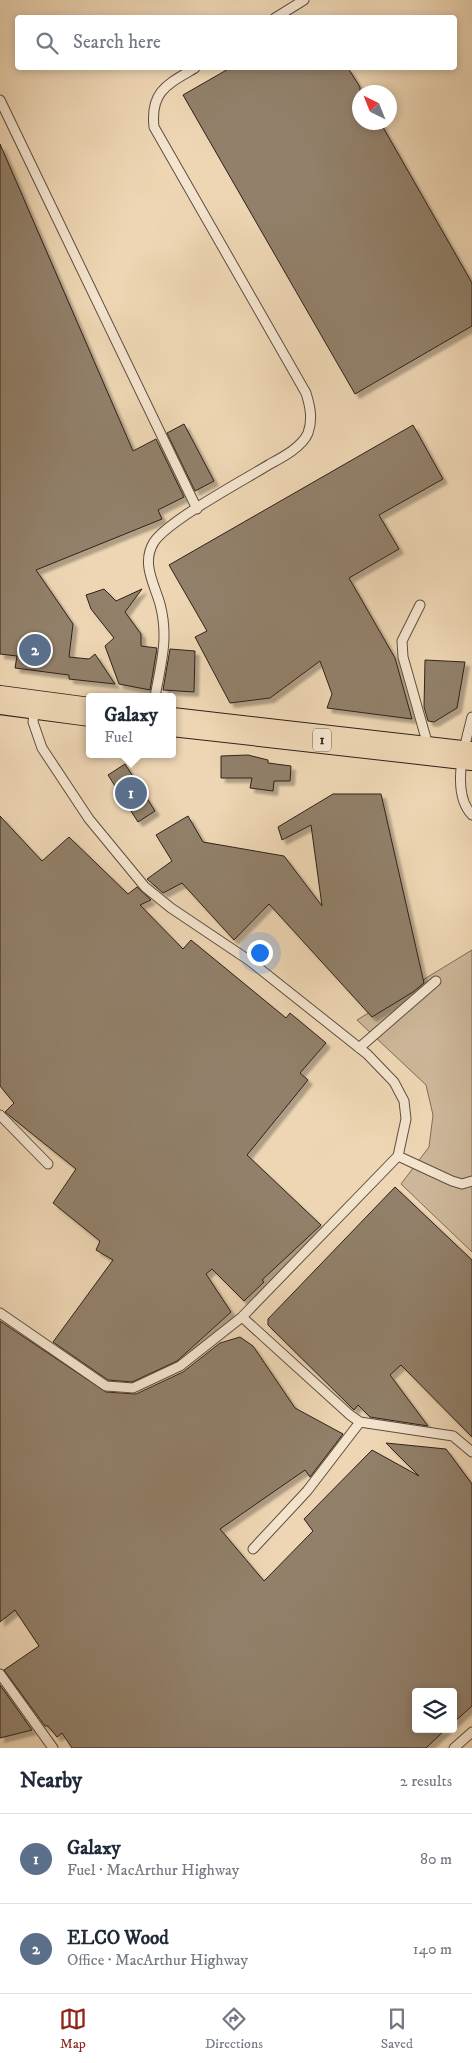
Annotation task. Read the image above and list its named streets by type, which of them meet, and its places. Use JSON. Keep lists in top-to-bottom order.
{
  "streets": {
    "highway": ["1"]
  },
  "north": "top left",
  "page": {
    "search": "Search here",
    "pins": ["2", "1"],
    "popup": ["Galaxy", "Fuel"],
    "heading": ["Nearby", "2 results"],
    "list": [
      {
        "mark": "1",
        "name": "Galaxy",
        "note": "Fuel · MacArthur Highway",
        "value": "80 m"
      },
      {
        "mark": "2",
        "name": "ELCO Wood",
        "note": "Office · MacArthur Highway",
        "value": "140 m"
      }
    ],
    "nav": ["Map", "Directions", "Saved"]
  }
}
